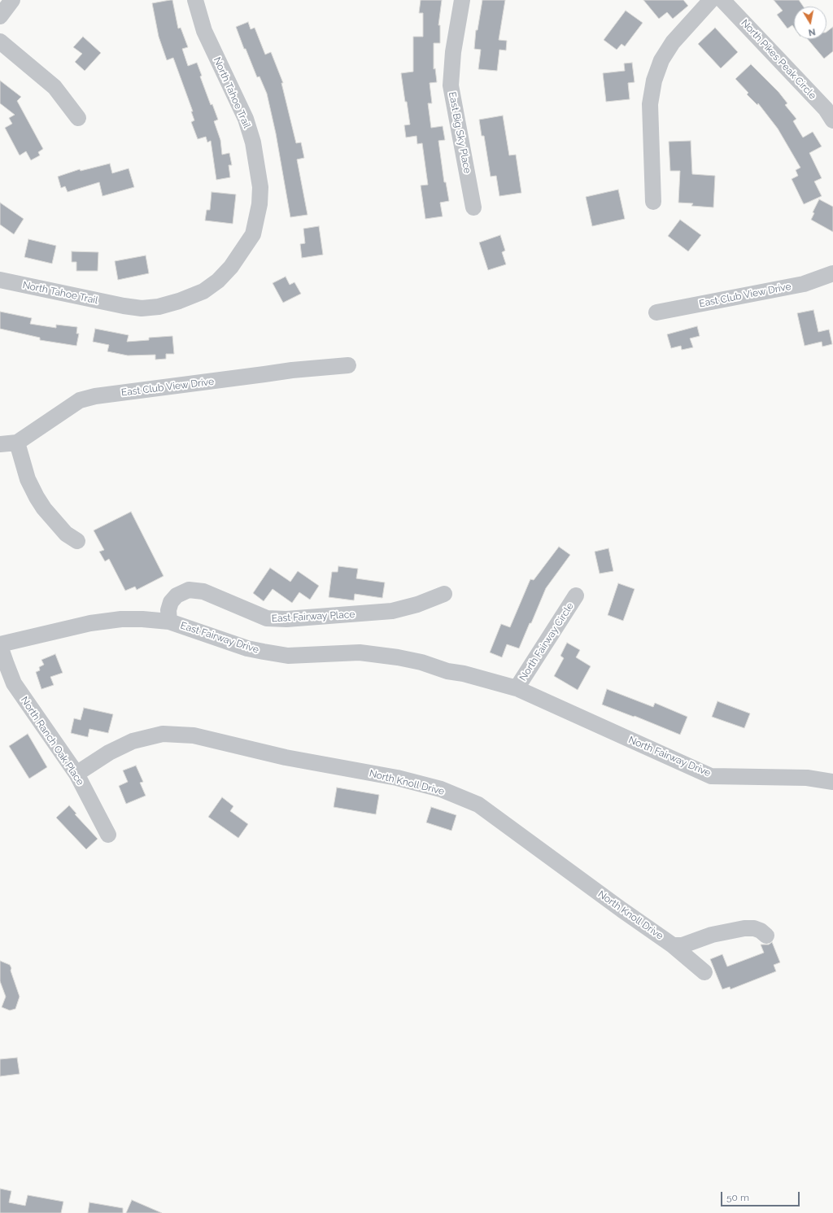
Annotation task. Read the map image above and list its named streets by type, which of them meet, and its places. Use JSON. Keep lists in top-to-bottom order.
{
  "streets": {
    "street": [
      "North Pikes Peak Circle",
      "North Tahoe Trail",
      "East Big Sky Place",
      "East Club View Drive",
      "East Fairway Place",
      "East Fairway Drive",
      "North Fairway Circle",
      "North Ranch Oak Place",
      "North Fairway Drive",
      "North Knoll Drive"
    ]
  },
  "crossings": [
    ["East Fairway Place", "East Fairway Drive"],
    ["East Fairway Drive", "North Fairway Circle"],
    ["East Fairway Drive", "North Ranch Oak Place"],
    ["East Fairway Drive", "North Fairway Drive"],
    ["North Fairway Circle", "North Fairway Drive"],
    ["North Ranch Oak Place", "North Knoll Drive"]
  ],
  "scale_bar": "50 m",
  "north": "bottom"
}
